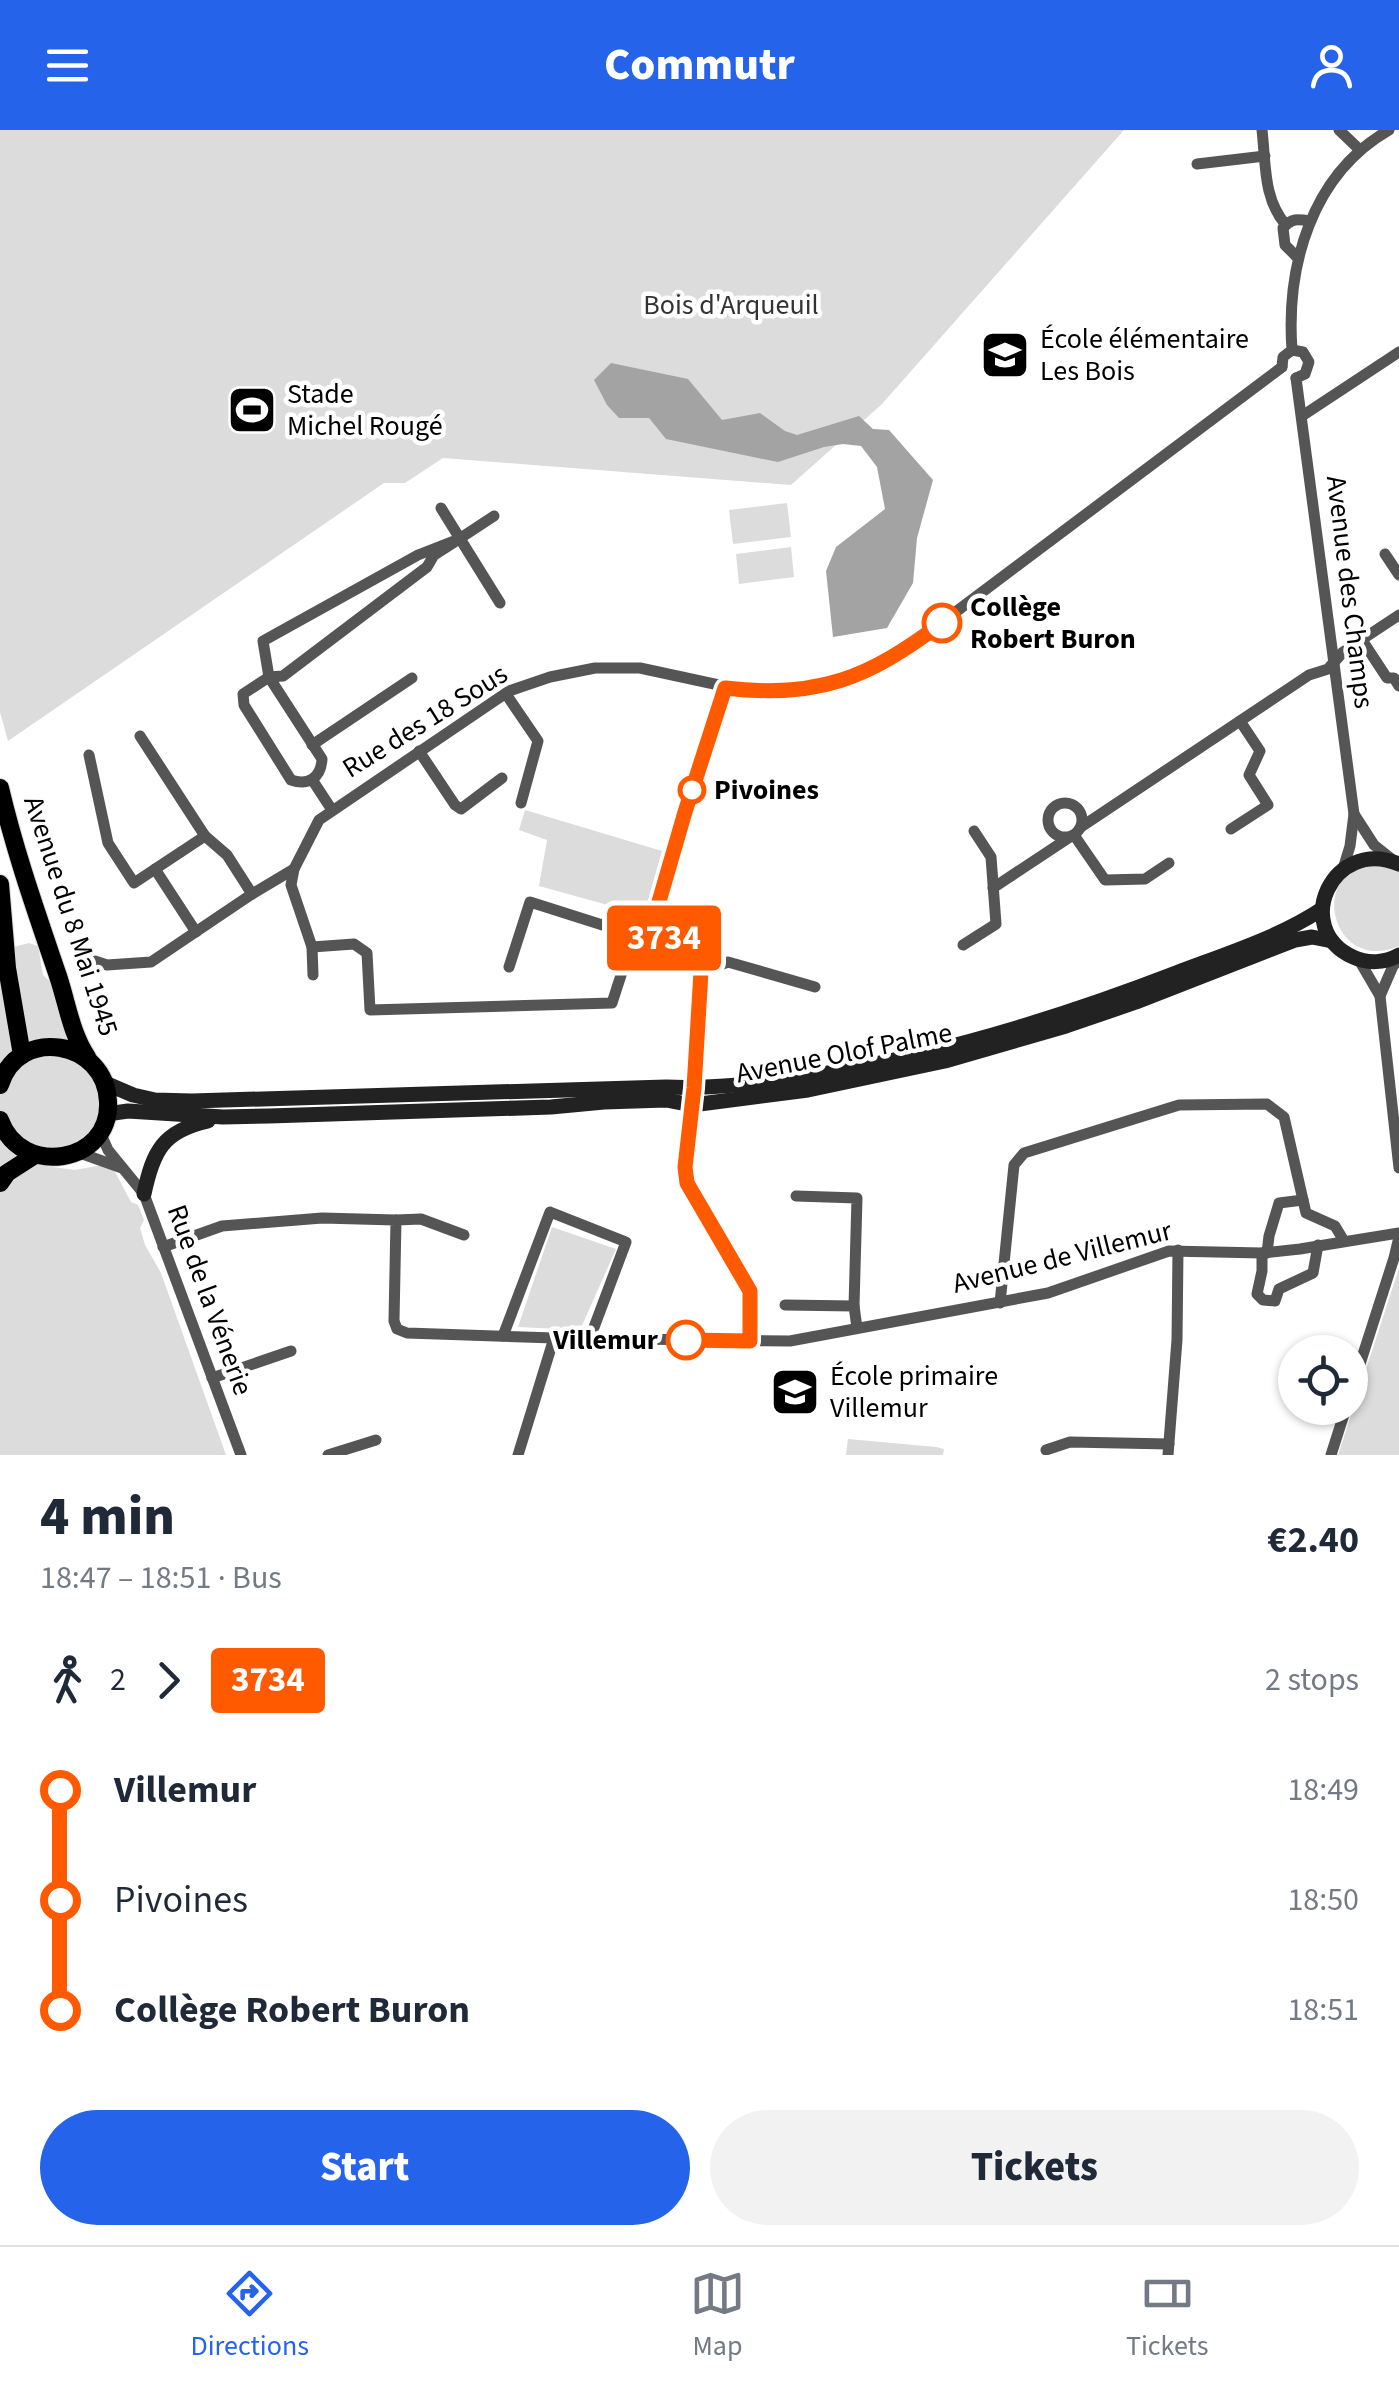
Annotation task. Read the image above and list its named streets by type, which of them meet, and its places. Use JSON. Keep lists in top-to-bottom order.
{
  "streets": {
    "main road": ["Avenue du 8 Mai 1945", "Avenue Olof Palme"],
    "street": [
      "Avenue des Champs",
      "Rue des 18 Sous",
      "Avenue de Villemur",
      "Rue de la Vénerie"
    ]
  },
  "crossings": [
    ["Avenue des Champs", "Rue des 18 Sous"],
    ["Avenue du 8 Mai 1945", "Avenue Olof Palme"]
  ],
  "parks": ["Bois d'Arqueuil"],
  "places": {
    "school or university": ["École élémentaire Les Bois", "École primaire Villemur"],
    "sports": ["Stade Michel Rougé"],
    "other": ["Collège Robert Buron", "Pivoines", "Villemur"]
  },
  "lines": ["bus line 3734"],
  "page": {
    "header": "Commutr",
    "on_map": "3734",
    "heading": ["4 min", "18:47 – 18:51 · Bus", "€2.40"],
    "legs": ["2", "3734", "2 stops"],
    "list": [
      {
        "name": "Villemur",
        "value": "18:49"
      },
      {
        "name": "Pivoines",
        "value": "18:50"
      },
      {
        "name": "Collège Robert Buron",
        "value": "18:51"
      }
    ],
    "buttons": ["Start", "Tickets"],
    "tabs": ["Directions", "Map", "Tickets"]
  }
}
